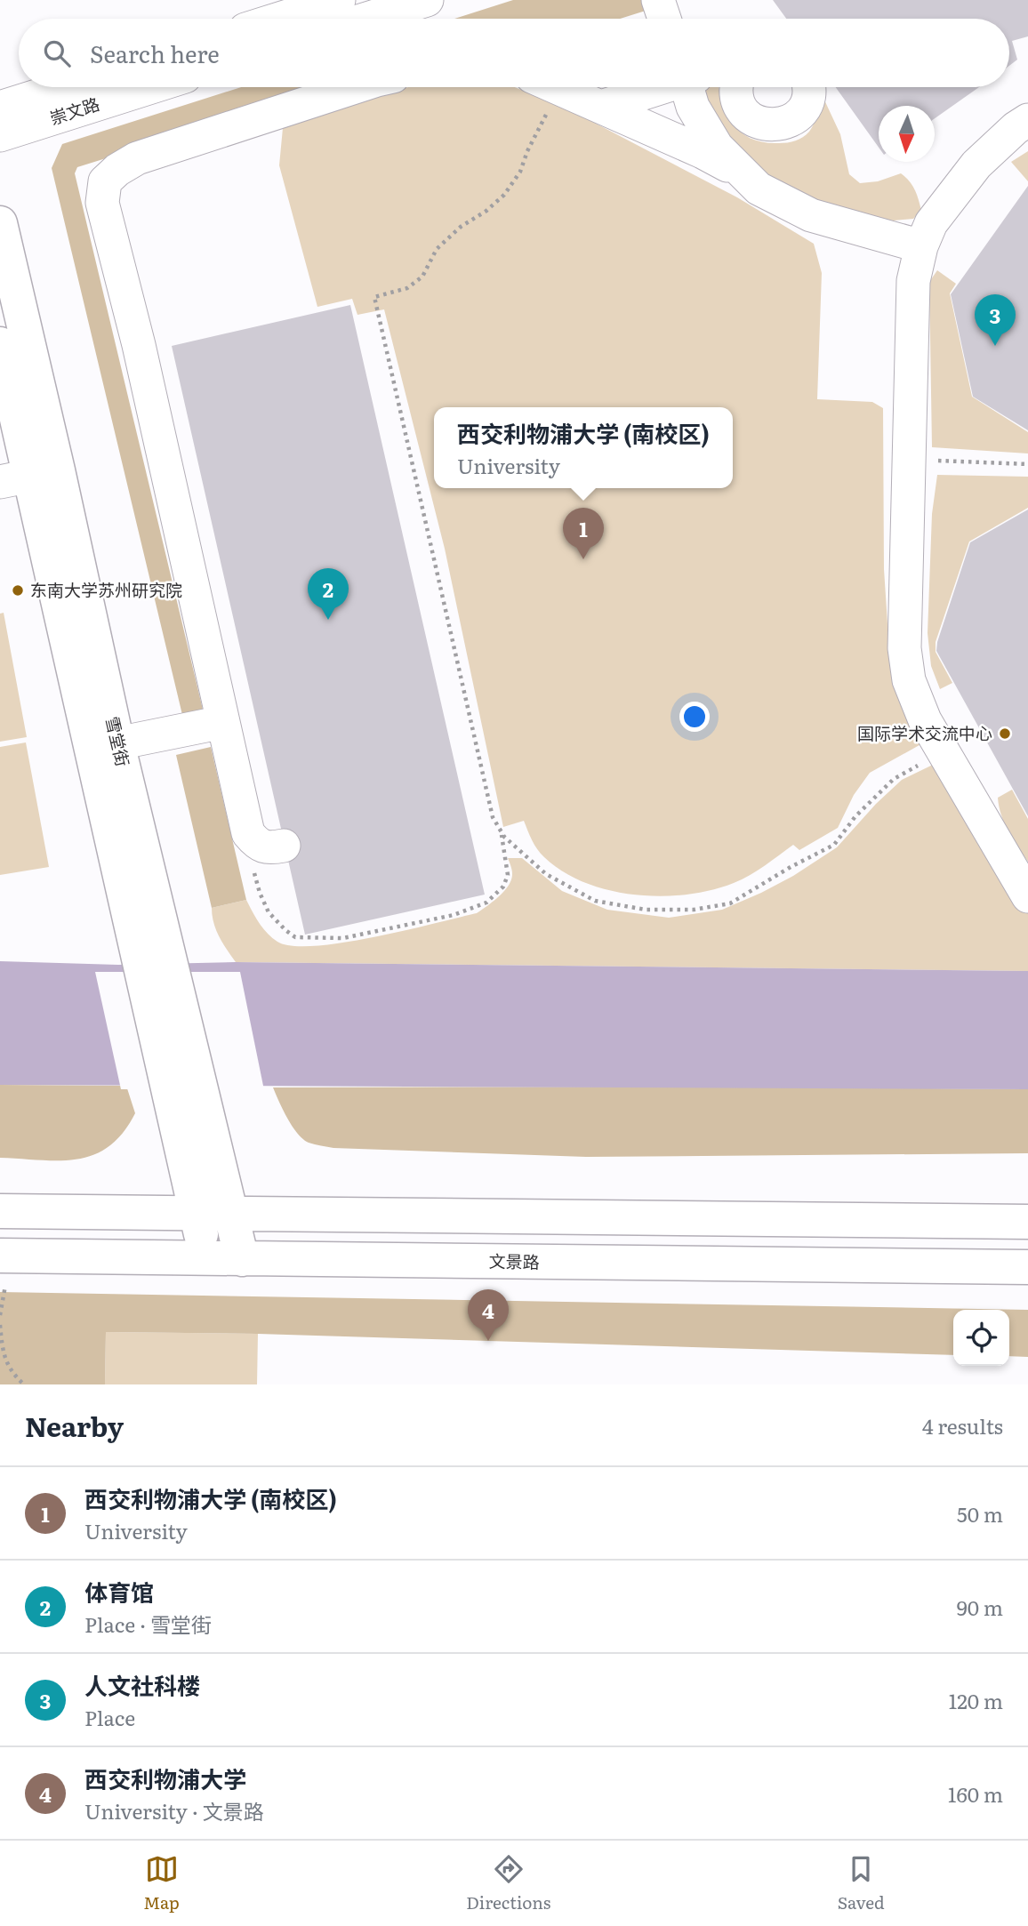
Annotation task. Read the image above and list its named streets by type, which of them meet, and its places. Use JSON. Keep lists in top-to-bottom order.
{
  "streets": {
    "main road": ["雪堂街", "文景路"],
    "street": ["崇文路"]
  },
  "crossings": [
    ["雪堂街", "文景路"]
  ],
  "places": ["东南大学苏州研究院", "国际学术交流中心"],
  "north": "bottom",
  "page": {
    "search": "Search here",
    "pins": [
      "3",
      "1",
      "2",
      "4"
    ],
    "popup": ["西交利物浦大学 (南校区)", "University"],
    "heading": ["Nearby", "4 results"],
    "list": [
      {
        "mark": "1",
        "name": "西交利物浦大学 (南校区)",
        "note": "University",
        "value": "50 m"
      },
      {
        "mark": "2",
        "name": "体育馆",
        "note": "Place · 雪堂街",
        "value": "90 m"
      },
      {
        "mark": "3",
        "name": "人文社科楼",
        "note": "Place",
        "value": "120 m"
      },
      {
        "mark": "4",
        "name": "西交利物浦大学",
        "note": "University · 文景路",
        "value": "160 m"
      }
    ],
    "nav": ["Map", "Directions", "Saved"]
  }
}
